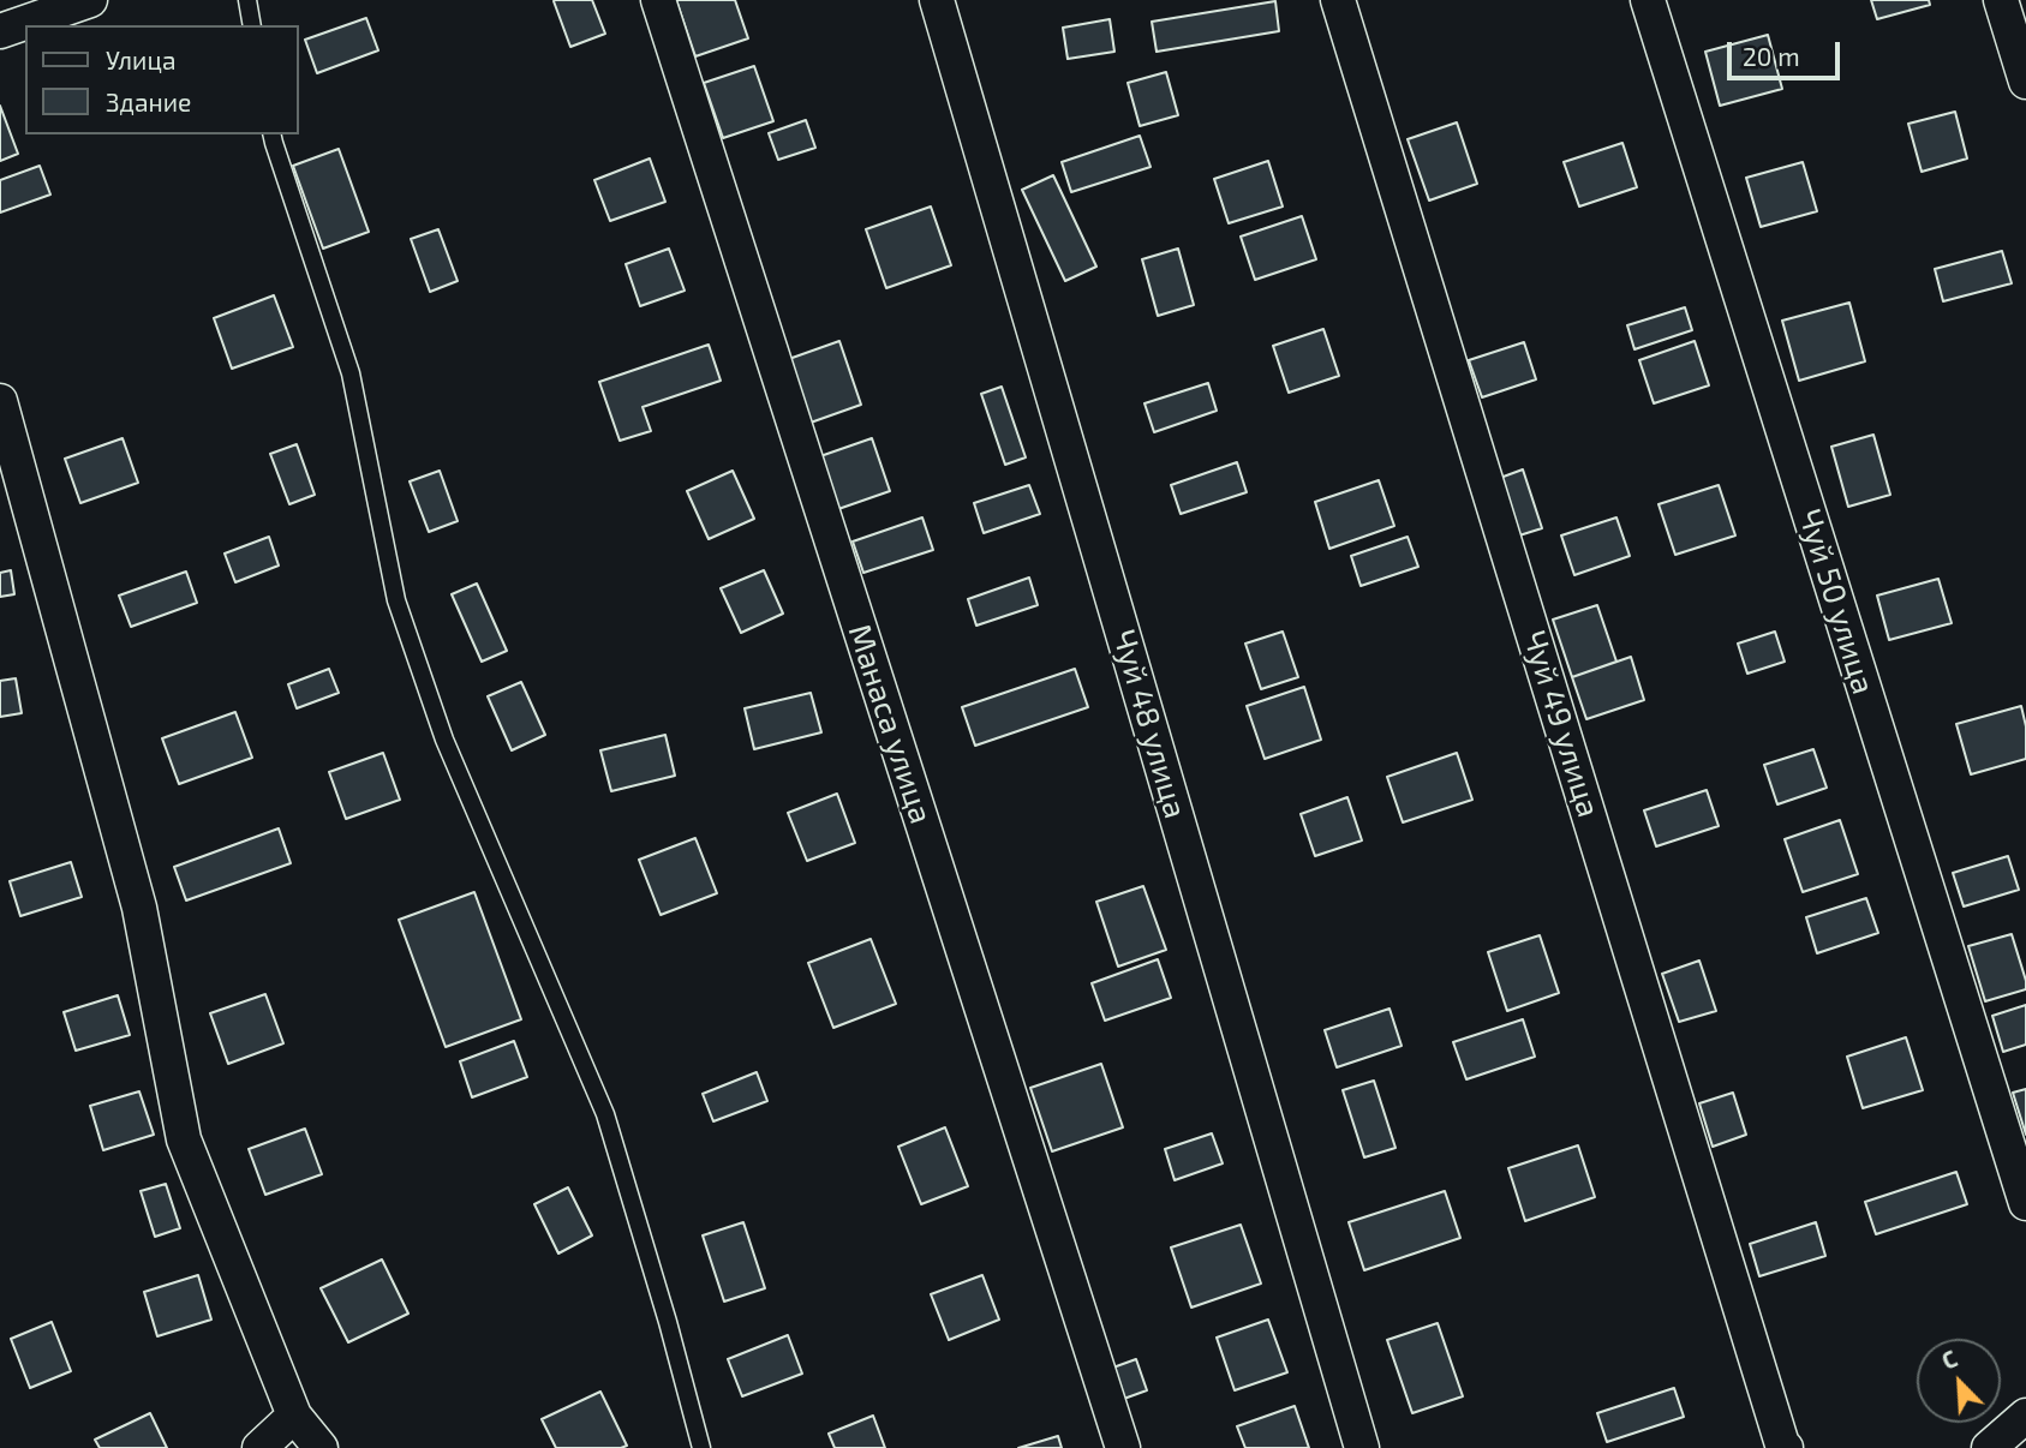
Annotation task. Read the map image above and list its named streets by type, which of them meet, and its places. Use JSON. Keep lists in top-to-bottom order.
{
  "streets": {
    "street": [
      "Чуй 50 улица",
      "Манаса улица",
      "Чуй 48 улица",
      "Чуй 49 улица"
    ]
  },
  "legend": ["Улица", "Здание"],
  "scale_bar": "20 m",
  "north": "top left"
}
